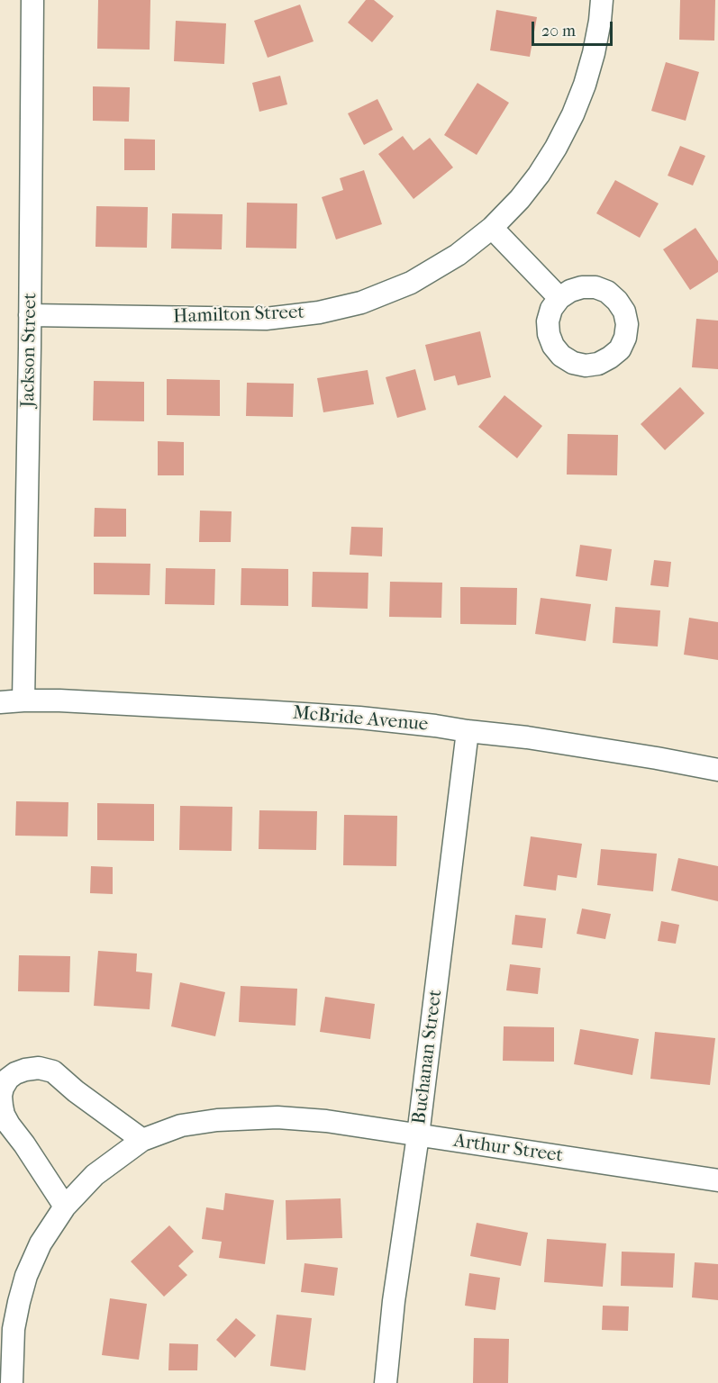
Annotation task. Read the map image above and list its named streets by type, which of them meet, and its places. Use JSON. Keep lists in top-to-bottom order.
{
  "streets": {
    "street": [
      "Hamilton Street",
      "Jackson Street",
      "McBride Avenue",
      "Buchanan Street",
      "Arthur Street"
    ]
  },
  "crossings": [
    ["Hamilton Street", "Jackson Street"],
    ["Jackson Street", "McBride Avenue"],
    ["McBride Avenue", "Buchanan Street"],
    ["Buchanan Street", "Arthur Street"]
  ],
  "scale_bar": "20 m"
}
